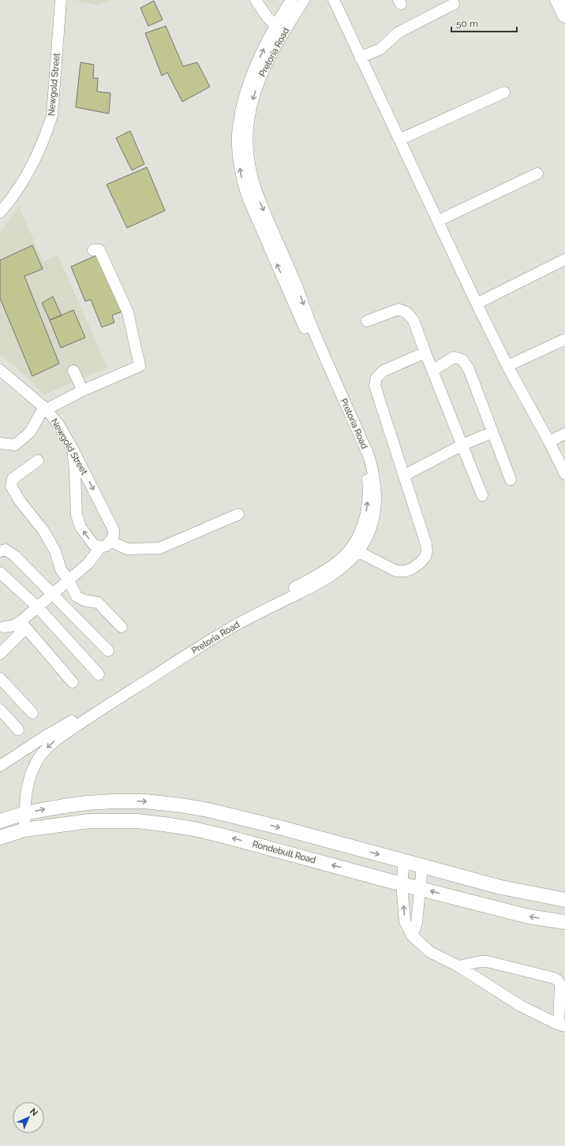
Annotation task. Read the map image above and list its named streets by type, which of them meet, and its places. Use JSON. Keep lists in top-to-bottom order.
{
  "streets": {
    "main road": ["Rondebult Road"],
    "street": ["Pretoria Road", "Newgold Street"]
  },
  "scale_bar": "50 m",
  "north": "top right"
}
